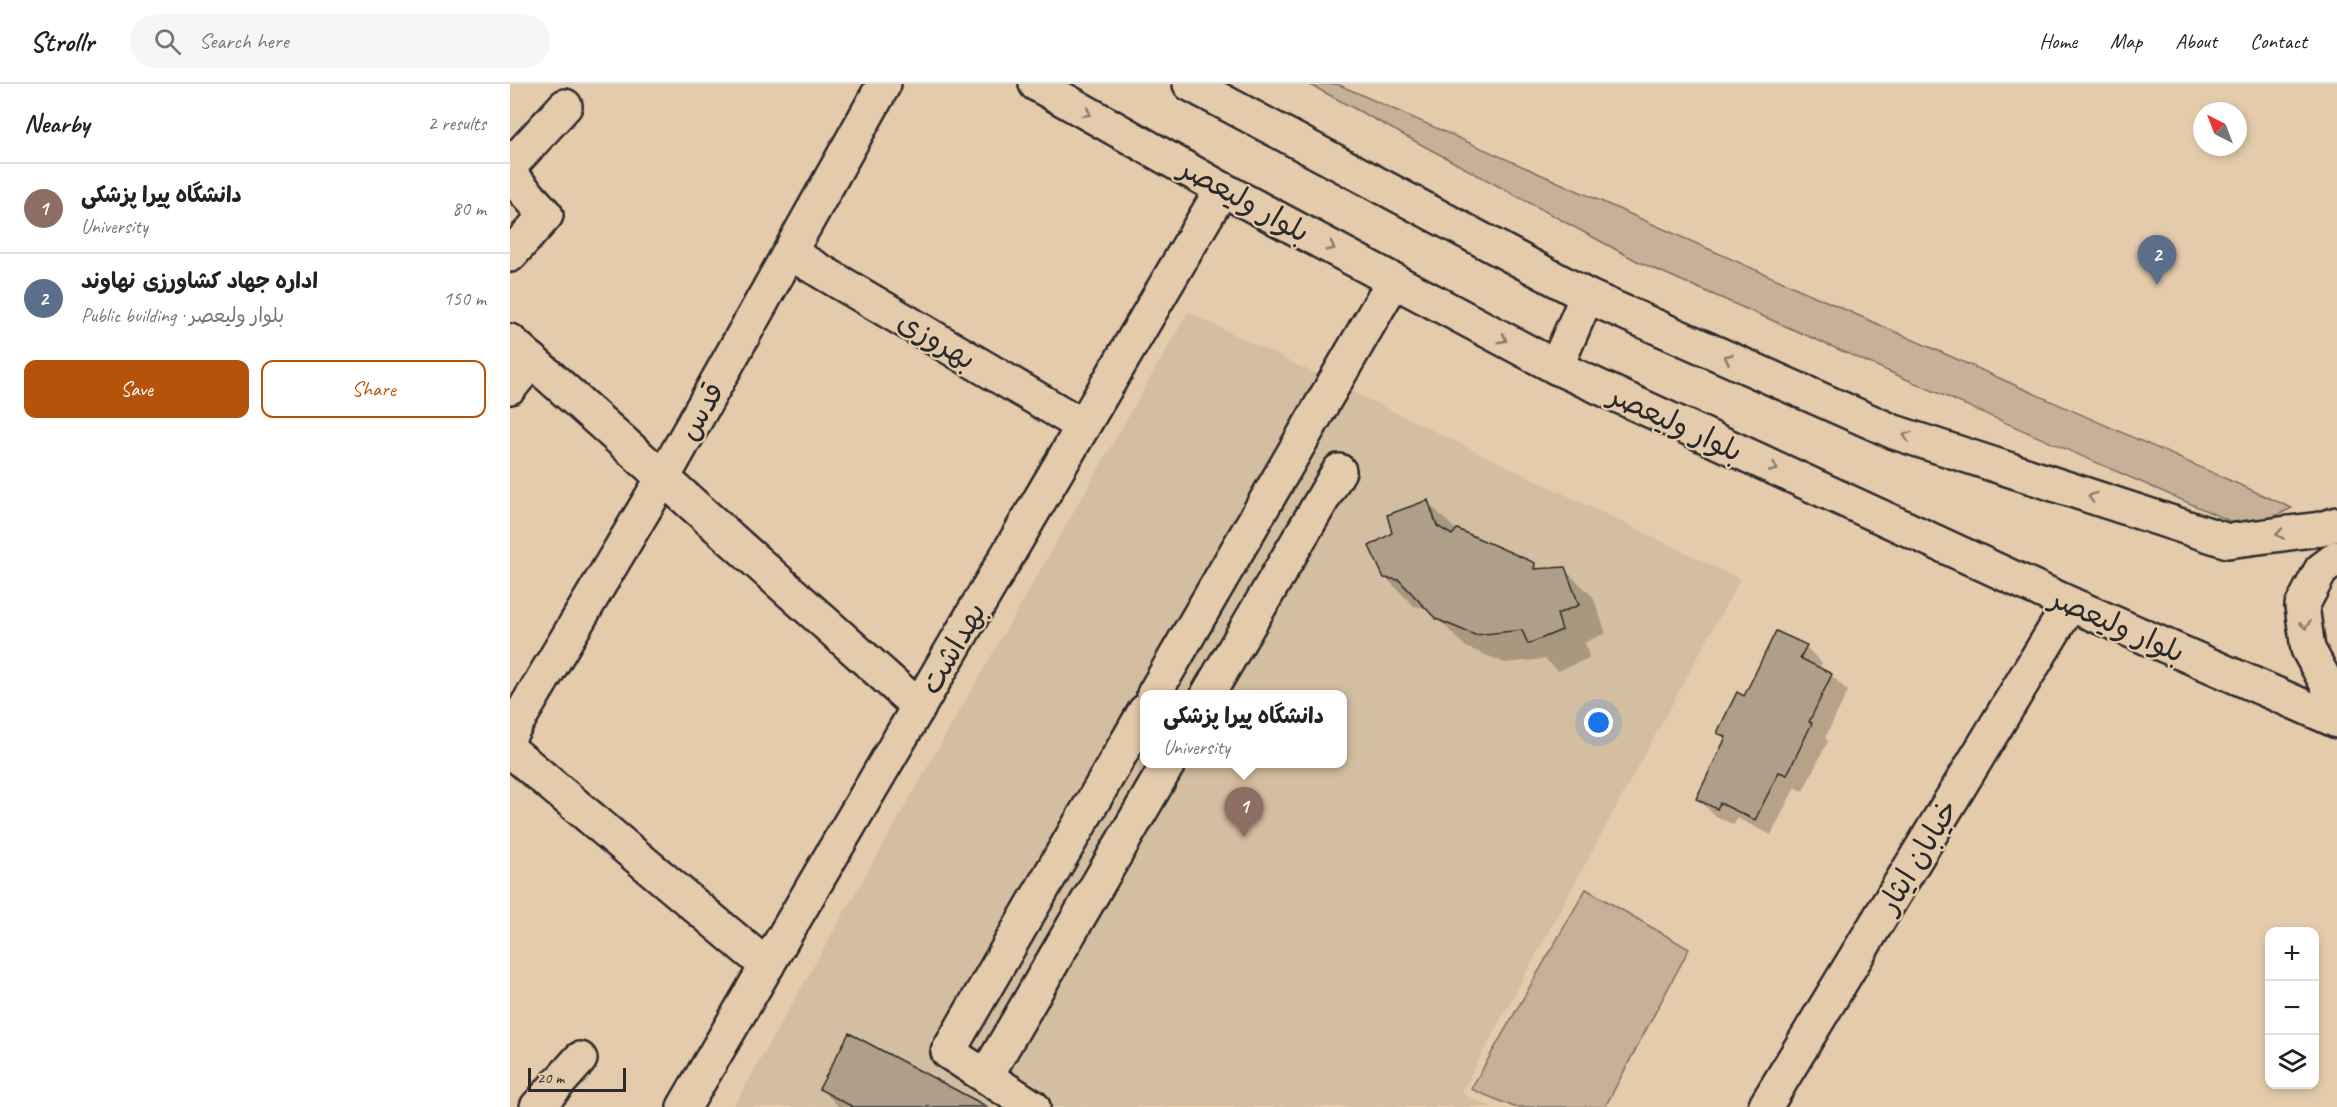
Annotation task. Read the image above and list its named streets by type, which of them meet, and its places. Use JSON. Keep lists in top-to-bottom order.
{
  "streets": {
    "street": [
      "بلوار ولیعصر",
      "بهروزی",
      "قدس",
      "بهداشت",
      "خیابان ایثار"
    ]
  },
  "crossings": [
    ["بلوار ولیعصر", "بهداشت"],
    ["بلوار ولیعصر", "خیابان ایثار"],
    ["بهروزی", "قدس"],
    ["بهروزی", "بهداشت"]
  ],
  "scale_bar": "20 m",
  "north": "top left",
  "page": {
    "header": "Strollr",
    "search": "Search here",
    "nav": [
      "Home",
      "Map",
      "About",
      "Contact"
    ],
    "heading": ["Nearby", "2 results"],
    "list": [
      {
        "mark": "1",
        "name": "دانشگاه پیرا پزشکی",
        "note": "University",
        "value": "80 m"
      },
      {
        "mark": "2",
        "name": "اداره جهاد کشاورزی نهاوند",
        "note": "Public building · بلوار ولیعصر",
        "value": "150 m"
      }
    ],
    "pins": ["2", "1"],
    "buttons": ["Save", "Share"],
    "popup": ["دانشگاه پیرا پزشکی", "University"],
    "map_buttons": ["+", "−"],
    "scale": "20 m"
  }
}
